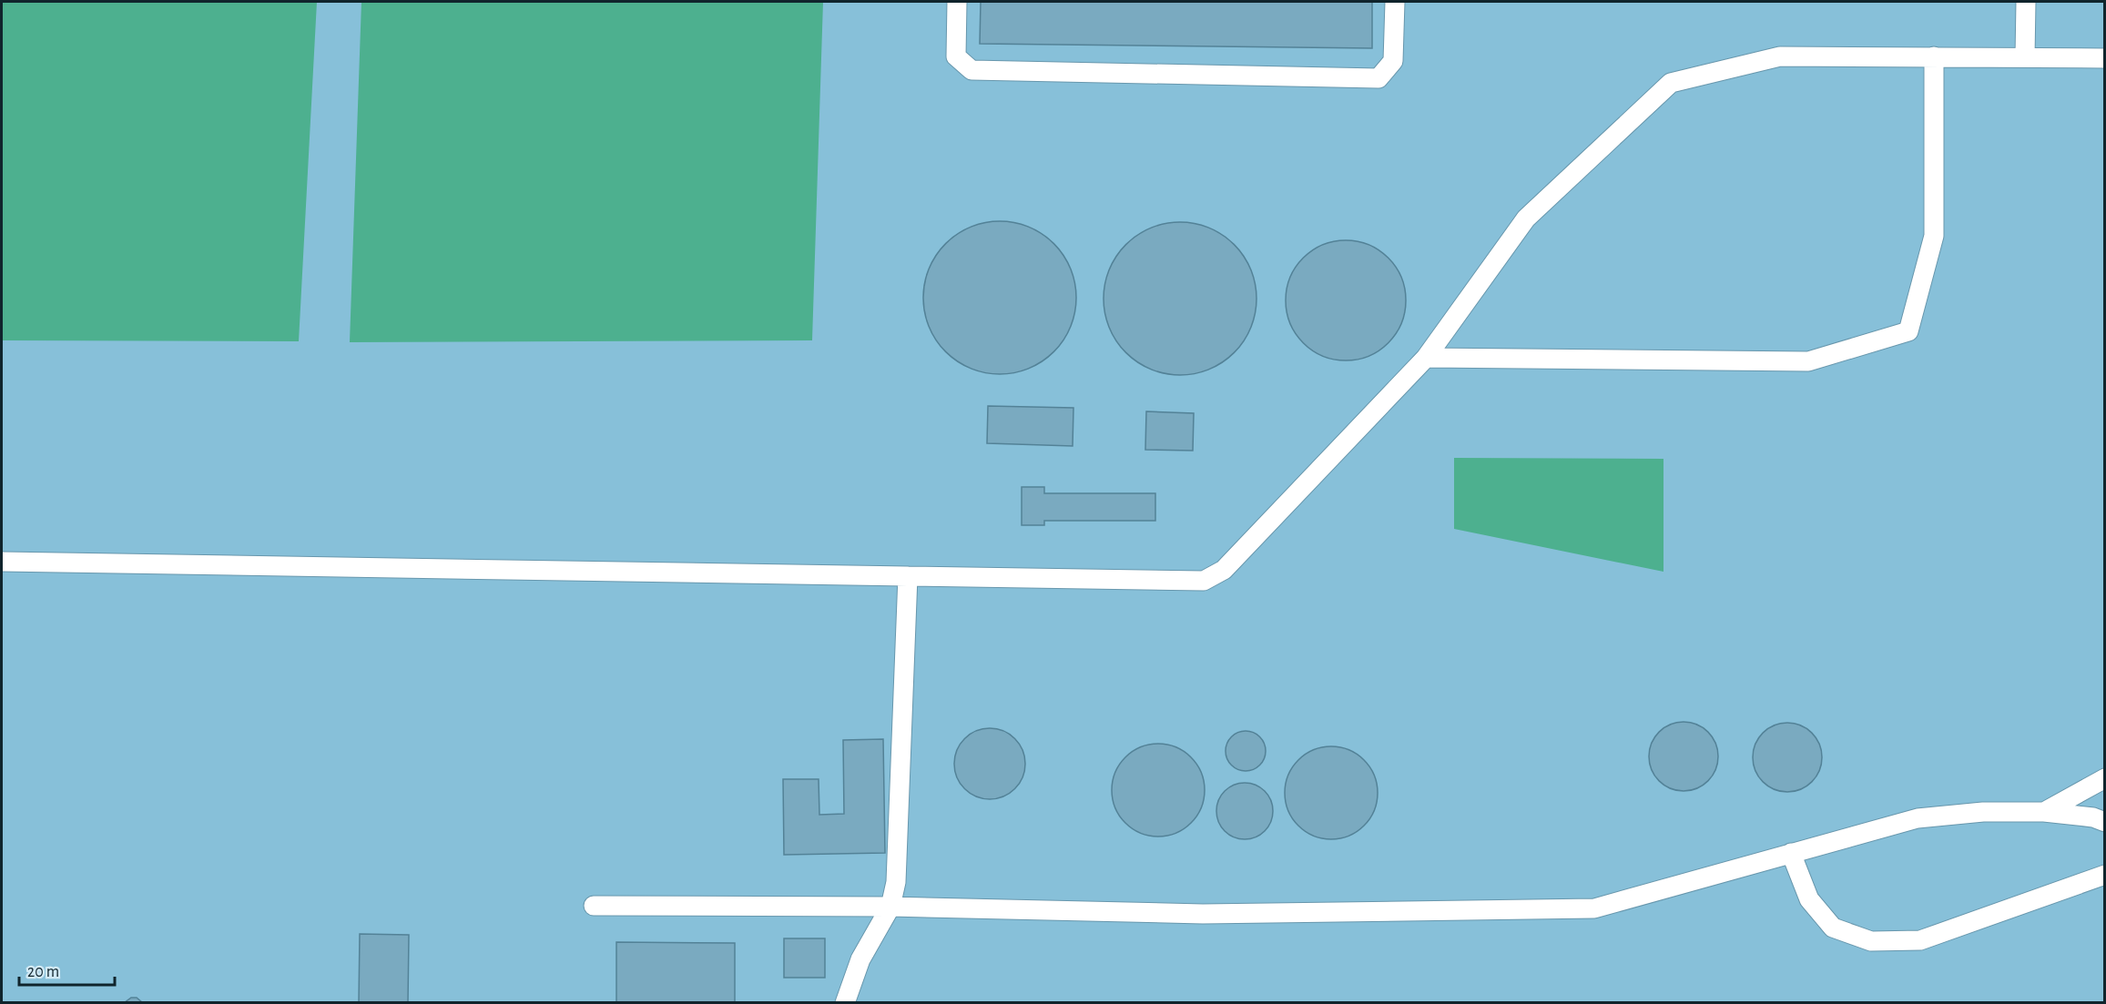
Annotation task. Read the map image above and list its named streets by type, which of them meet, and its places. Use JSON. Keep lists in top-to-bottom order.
{
  "scale_bar": "20 m"
}
